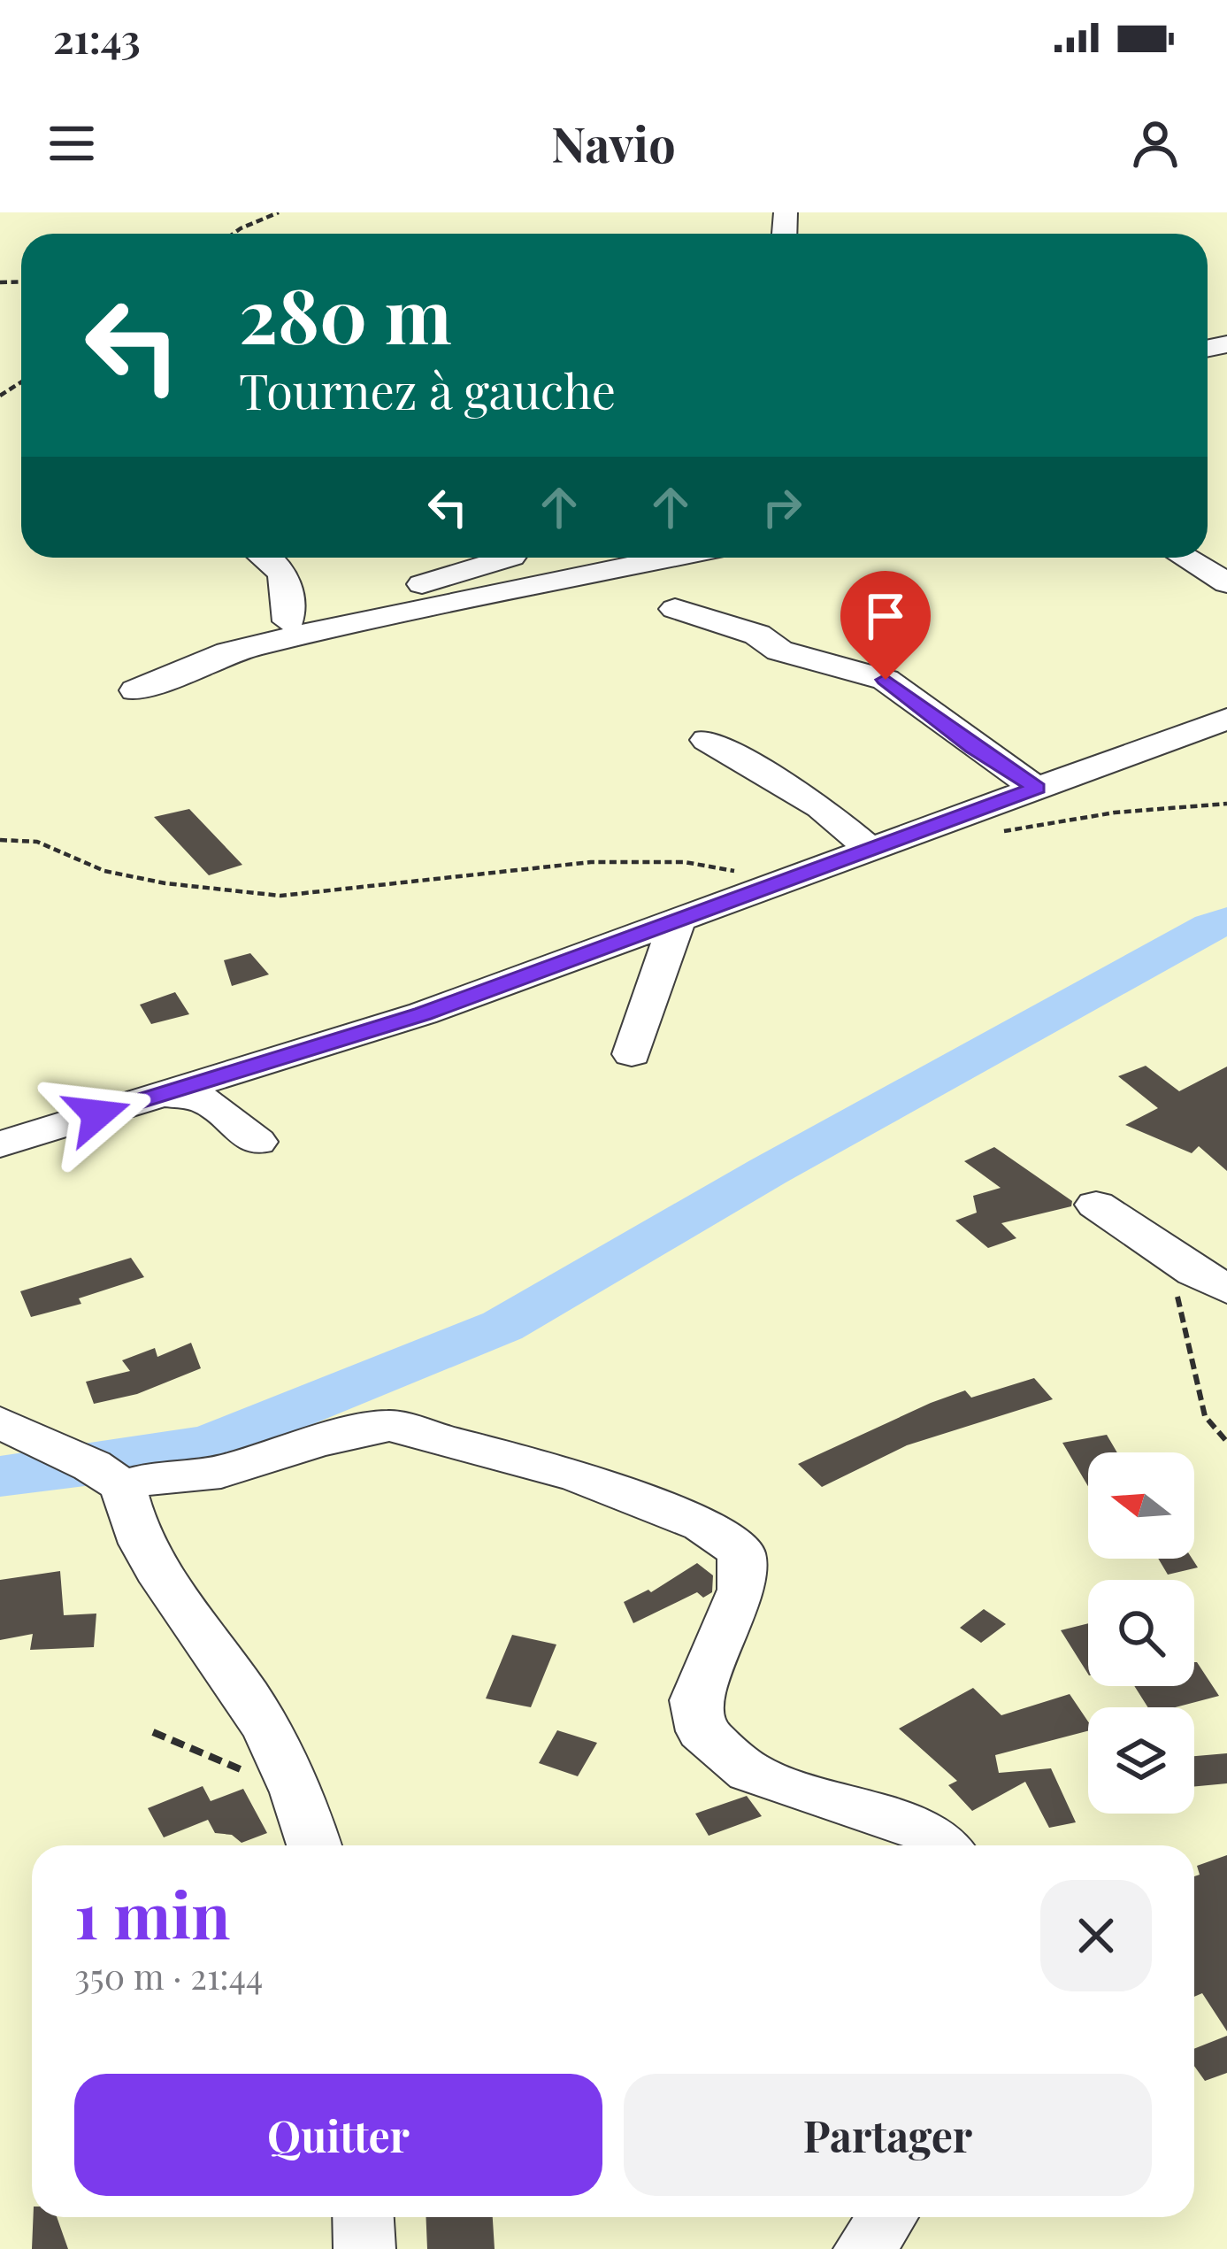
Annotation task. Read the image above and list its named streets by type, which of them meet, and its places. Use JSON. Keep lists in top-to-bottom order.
{
  "north": "left",
  "page": {
    "status": "21:43",
    "header": "Navio",
    "turn": ["280 m", "Tournez à gauche"],
    "heading": ["1 min", "350 m · 21:44"],
    "buttons": ["Quitter", "Partager"]
  }
}
